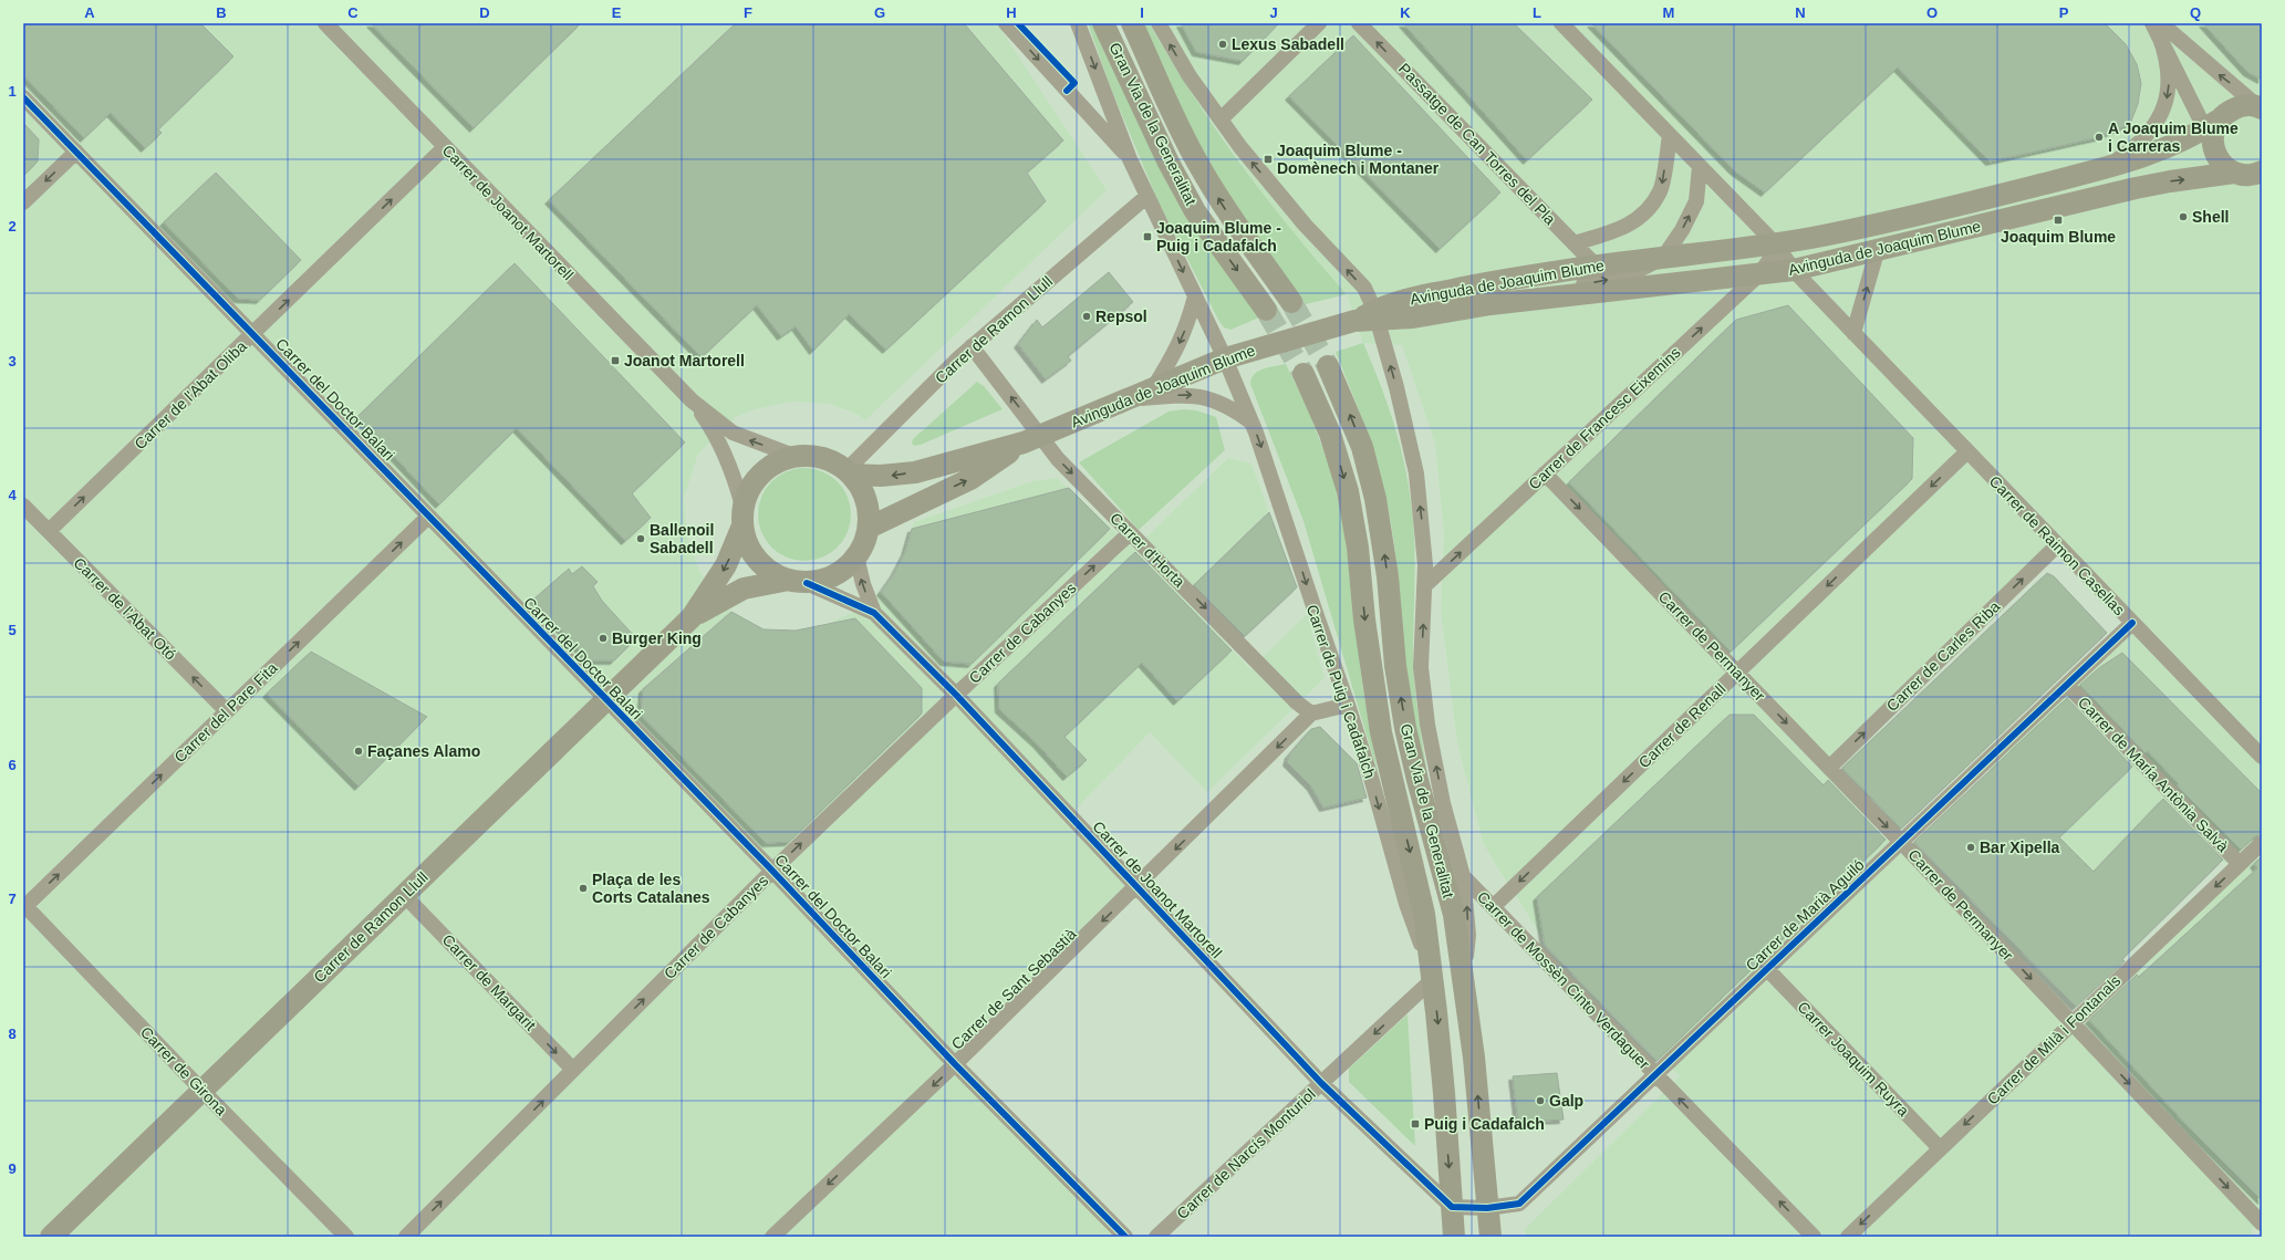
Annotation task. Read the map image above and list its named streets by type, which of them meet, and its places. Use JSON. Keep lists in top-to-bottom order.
{
  "streets": {
    "main road": ["Gran Via de la Generalitat", "Avinguda de Joaquim Blume", "Carrer de Ramon Llull"],
    "street": [
      "Passatge de Can Torres del Pla",
      "Carrer de Joanot Martorell",
      "Carrer de l'Abat Oliba",
      "Carrer del Doctor Balari",
      "Carrer de Francesc Eixemins",
      "Carrer de Raimon Casellas",
      "Carrer d'Horta",
      "Carrer de l'Abat Otó",
      "Carrer de Cabanyes",
      "Carrer de Permanyer",
      "Carrer de Carles Riba",
      "Carrer de Puig i Cadafalch",
      "Carrer del Pare Fita",
      "Carrer de Renall",
      "Carrer de María Antònia Salvà",
      "Carrer de Marià Aguiló",
      "Carrer de Mossèn Cinto Verdaguer",
      "Carrer de Margarit",
      "Carrer de Sant Sebastià",
      "Carrer de Milà i Fontanals",
      "Carrer Joaquim Ruyra",
      "Carrer de Girona",
      "Carrer de Narcís Monturiol"
    ]
  },
  "crossings": [
    ["Gran Via de la Generalitat", "Carrer de Joanot Martorell"],
    ["Gran Via de la Generalitat", "Carrer de Puig i Cadafalch"],
    ["Gran Via de la Generalitat", "Carrer de Marià Aguiló"],
    ["Gran Via de la Generalitat", "Carrer de Narcís Monturiol"],
    ["Passatge de Can Torres del Pla", "Avinguda de Joaquim Blume"],
    ["Carrer de Joanot Martorell", "Carrer de Ramon Llull"],
    ["Carrer de Joanot Martorell", "Carrer de l'Abat Oliba"],
    ["Carrer de Joanot Martorell", "Carrer de Cabanyes"],
    ["Carrer de Joanot Martorell", "Carrer de Sant Sebastià"],
    ["Carrer de Joanot Martorell", "Carrer de Narcís Monturiol"],
    ["Avinguda de Joaquim Blume", "Carrer de Francesc Eixemins"],
    ["Avinguda de Joaquim Blume", "Carrer de Raimon Casellas"],
    ["Avinguda de Joaquim Blume", "Carrer d'Horta"],
    ["Avinguda de Joaquim Blume", "Carrer de Puig i Cadafalch"],
    ["Carrer de Ramon Llull", "Carrer del Doctor Balari"],
    ["Carrer de Ramon Llull", "Carrer d'Horta"],
    ["Carrer de Ramon Llull", "Carrer de Puig i Cadafalch"],
    ["Carrer de Ramon Llull", "Carrer de Margarit"],
    ["Carrer de Ramon Llull", "Carrer de Girona"],
    ["Carrer de l'Abat Oliba", "Carrer del Doctor Balari"],
    ["Carrer de l'Abat Oliba", "Carrer de l'Abat Otó"],
    ["Carrer del Doctor Balari", "Carrer de Cabanyes"],
    ["Carrer del Doctor Balari", "Carrer del Pare Fita"],
    ["Carrer del Doctor Balari", "Carrer de Sant Sebastià"],
    ["Carrer de Francesc Eixemins", "Carrer de Raimon Casellas"],
    ["Carrer de Francesc Eixemins", "Carrer de Permanyer"],
    ["Carrer de Raimon Casellas", "Carrer de Carles Riba"],
    ["Carrer de Raimon Casellas", "Carrer de Renall"],
    ["Carrer de Raimon Casellas", "Carrer de Marià Aguiló"],
    ["Carrer d'Horta", "Carrer de Cabanyes"],
    ["Carrer d'Horta", "Carrer de Sant Sebastià"],
    ["Carrer de l'Abat Otó", "Carrer del Pare Fita"],
    ["Carrer de Cabanyes", "Carrer de Margarit"],
    ["Carrer de Permanyer", "Carrer de Carles Riba"],
    ["Carrer de Permanyer", "Carrer de Renall"],
    ["Carrer de Permanyer", "Carrer de Marià Aguiló"],
    ["Carrer de Permanyer", "Carrer de Milà i Fontanals"],
    ["Carrer de Puig i Cadafalch", "Carrer de Narcís Monturiol"],
    ["Carrer del Pare Fita", "Carrer de Girona"],
    ["Carrer de Renall", "Carrer de Mossèn Cinto Verdaguer"],
    ["Carrer de María Antònia Salvà", "Carrer de Marià Aguiló"],
    ["Carrer de María Antònia Salvà", "Carrer de Milà i Fontanals"],
    ["Carrer de Marià Aguiló", "Carrer de Mossèn Cinto Verdaguer"],
    ["Carrer de Marià Aguiló", "Carrer Joaquim Ruyra"],
    ["Carrer de Milà i Fontanals", "Carrer Joaquim Ruyra"]
  ],
  "one_way": [
    "Passatge de Can Torres del Pla",
    "Carrer de l'Abat Oliba",
    "Carrer de Francesc Eixemins",
    "Carrer de l'Abat Otó",
    "Carrer de Cabanyes",
    "Carrer de Permanyer",
    "Carrer de Carles Riba",
    "Carrer del Pare Fita",
    "Carrer de Renall",
    "Carrer de Mossèn Cinto Verdaguer",
    "Carrer de Margarit",
    "Carrer de Sant Sebastià",
    "Carrer de Milà i Fontanals",
    "Carrer de Narcís Monturiol"
  ],
  "places": {
    "other": [
      "Lexus Sabadell",
      "A Joaquim Blume i Carreras",
      "Shell",
      "Repsol",
      "Ballenoil Sabadell",
      "Burger King",
      "Façanes Alamo",
      "Bar Xipella",
      "Plaça de les Corts Catalanes",
      "Galp"
    ],
    "transit": [
      "Joaquim Blume - Domènech i Montaner",
      "Joaquim Blume",
      "Joaquim Blume - Puig i Cadafalch",
      "Joanot Martorell",
      "Puig i Cadafalch"
    ]
  },
  "grid": {
    "columns": [
      "A",
      "B",
      "C",
      "D",
      "E",
      "F",
      "G",
      "H",
      "I",
      "J",
      "K",
      "L",
      "M",
      "N",
      "O",
      "P",
      "Q"
    ],
    "rows": [
      "1",
      "2",
      "3",
      "4",
      "5",
      "6",
      "7",
      "8",
      "9"
    ]
  }
}
